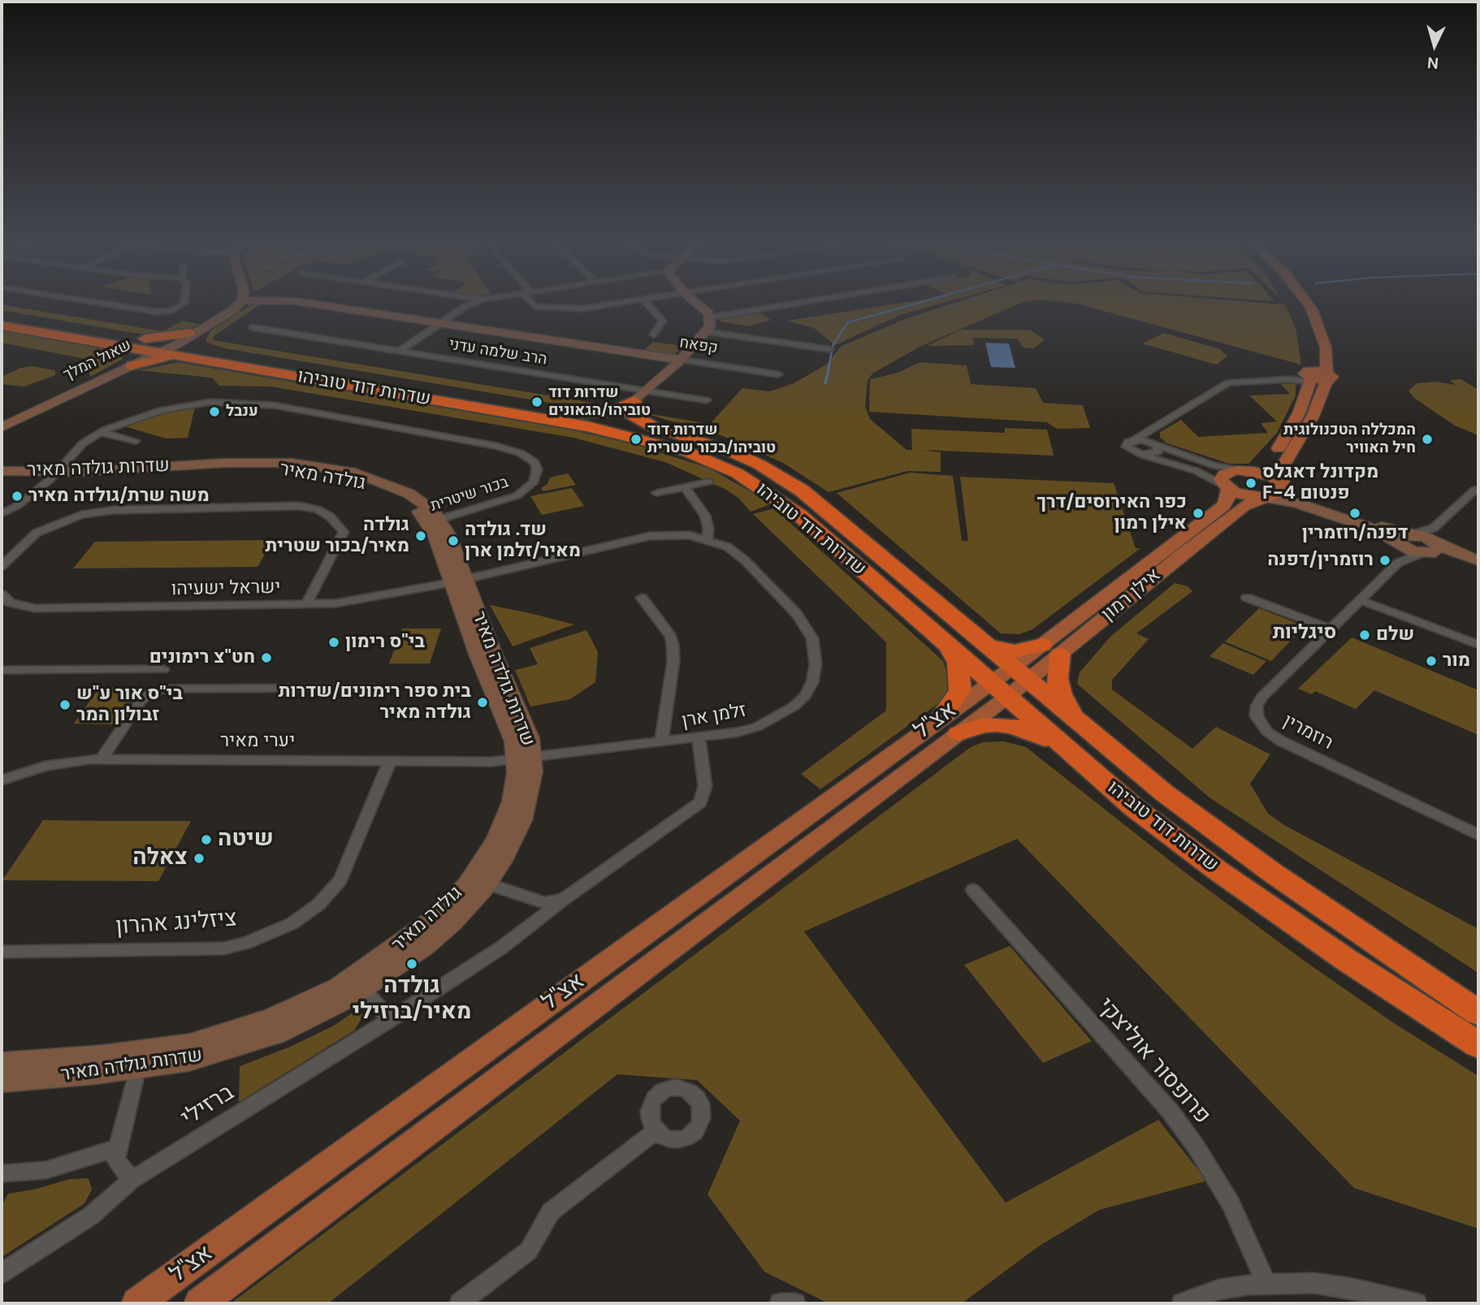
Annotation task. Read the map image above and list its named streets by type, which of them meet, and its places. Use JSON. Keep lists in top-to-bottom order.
{
  "streets": {
    "highway": ["שדרות דוד טוביהו"],
    "main road": ["אילן רמון", "אצ\"ל"],
    "street": [
      "קפאח",
      "הרב שלמה עדני",
      "שאול המלך",
      "שדרות גולדה מאיר",
      "גולדה מאיר",
      "בכור שיטרית",
      "ישראל ישעיהו",
      "זלמן ארן",
      "רוזמרין",
      "יערי מאיר",
      "ציזלינג אהרון",
      "פרופסור אוליצקי",
      "ברזילי"
    ]
  },
  "crossings": [
    ["שאול המלך", "שדרות דוד טוביהו"],
    ["שדרות דוד טוביהו", "אילן רמון"],
    ["שדרות דוד טוביהו", "אצ\"ל"],
    ["שדרות גולדה מאיר", "גולדה מאיר"],
    ["שדרות גולדה מאיר", "בכור שיטרית"],
    ["שדרות גולדה מאיר", "ישראל ישעיהו"],
    ["שדרות גולדה מאיר", "זלמן ארן"],
    ["שדרות גולדה מאיר", "יערי מאיר"],
    ["גולדה מאיר", "זלמן ארן"],
    ["גולדה מאיר", "יערי מאיר"],
    ["ישראל ישעיהו", "זלמן ארן"],
    ["אילן רמון", "אצ\"ל"],
    ["זלמן ארן", "יערי מאיר"],
    ["זלמן ארן", "ברזילי"],
    ["יערי מאיר", "ציזלינג אהרון"]
  ],
  "districts": ["סיגליות"],
  "places": [
    "שדרות דוד טוביהו/הגאונים",
    "ענבל",
    "שדרות דוד טוביהו/בכור שטרית",
    "המכללה הטכנולוגית חיל האוויר",
    "מקדונל דאגלס F-4 פנטום",
    "משה שרת/גולדה מאיר",
    "כפר האירוסים/דרך אילן רמון",
    "דפנה/רוזמרין",
    "גולדה מאיר/בכור שטרית",
    "שד. גולדה מאיר/זלמן ארן",
    "רוזמרין/דפנה",
    "שלם",
    "בי\"ס רימון",
    "חט\"צ רימונים",
    "מור",
    "בית ספר רימונים/שדרות גולדה מאיר",
    "בי\"ס אור ע\"ש זבולון המר",
    "שיטה",
    "צאלה",
    "גולדה מאיר/ברזילי"
  ],
  "north": "bottom"
}
